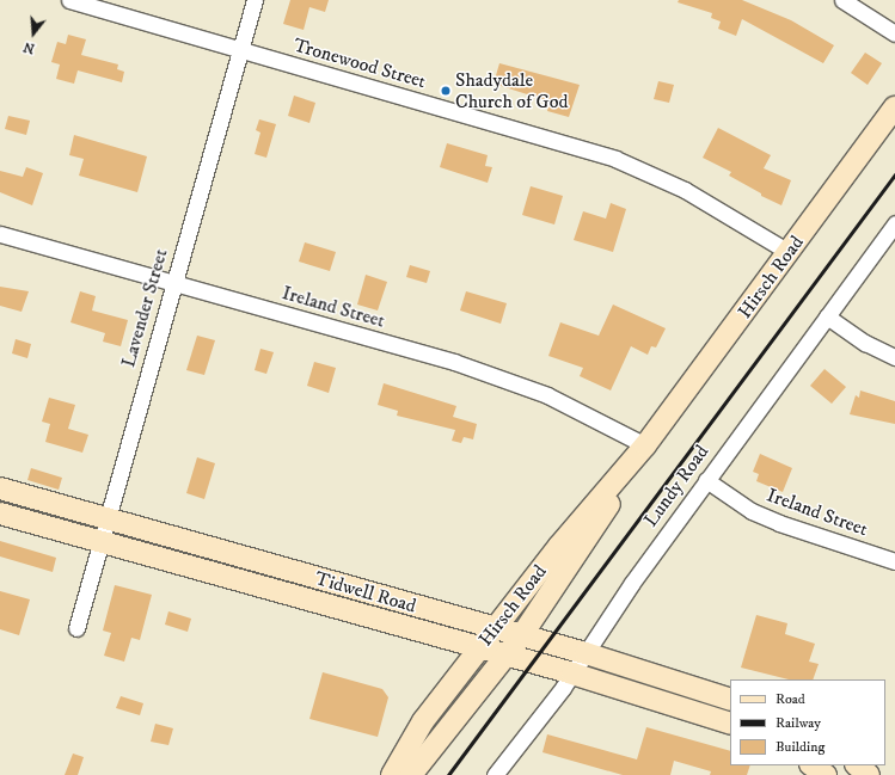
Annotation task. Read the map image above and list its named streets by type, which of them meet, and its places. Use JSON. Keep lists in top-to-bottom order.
{
  "streets": {
    "main road": ["Hirsch Road", "Tidwell Road"],
    "street": [
      "Tronewood Street",
      "Ireland Street",
      "Lavender Street",
      "Lundy Road"
    ]
  },
  "crossings": [
    ["Tronewood Street", "Hirsch Road"],
    ["Tronewood Street", "Lavender Street"],
    ["Hirsch Road", "Ireland Street"],
    ["Hirsch Road", "Tidwell Road"],
    ["Ireland Street", "Lavender Street"],
    ["Ireland Street", "Lundy Road"],
    ["Lavender Street", "Tidwell Road"],
    ["Lundy Road", "Tidwell Road"]
  ],
  "places": ["Shadydale Church of God"],
  "legend": ["Road", "Railway", "Building"],
  "north": "bottom"
}
